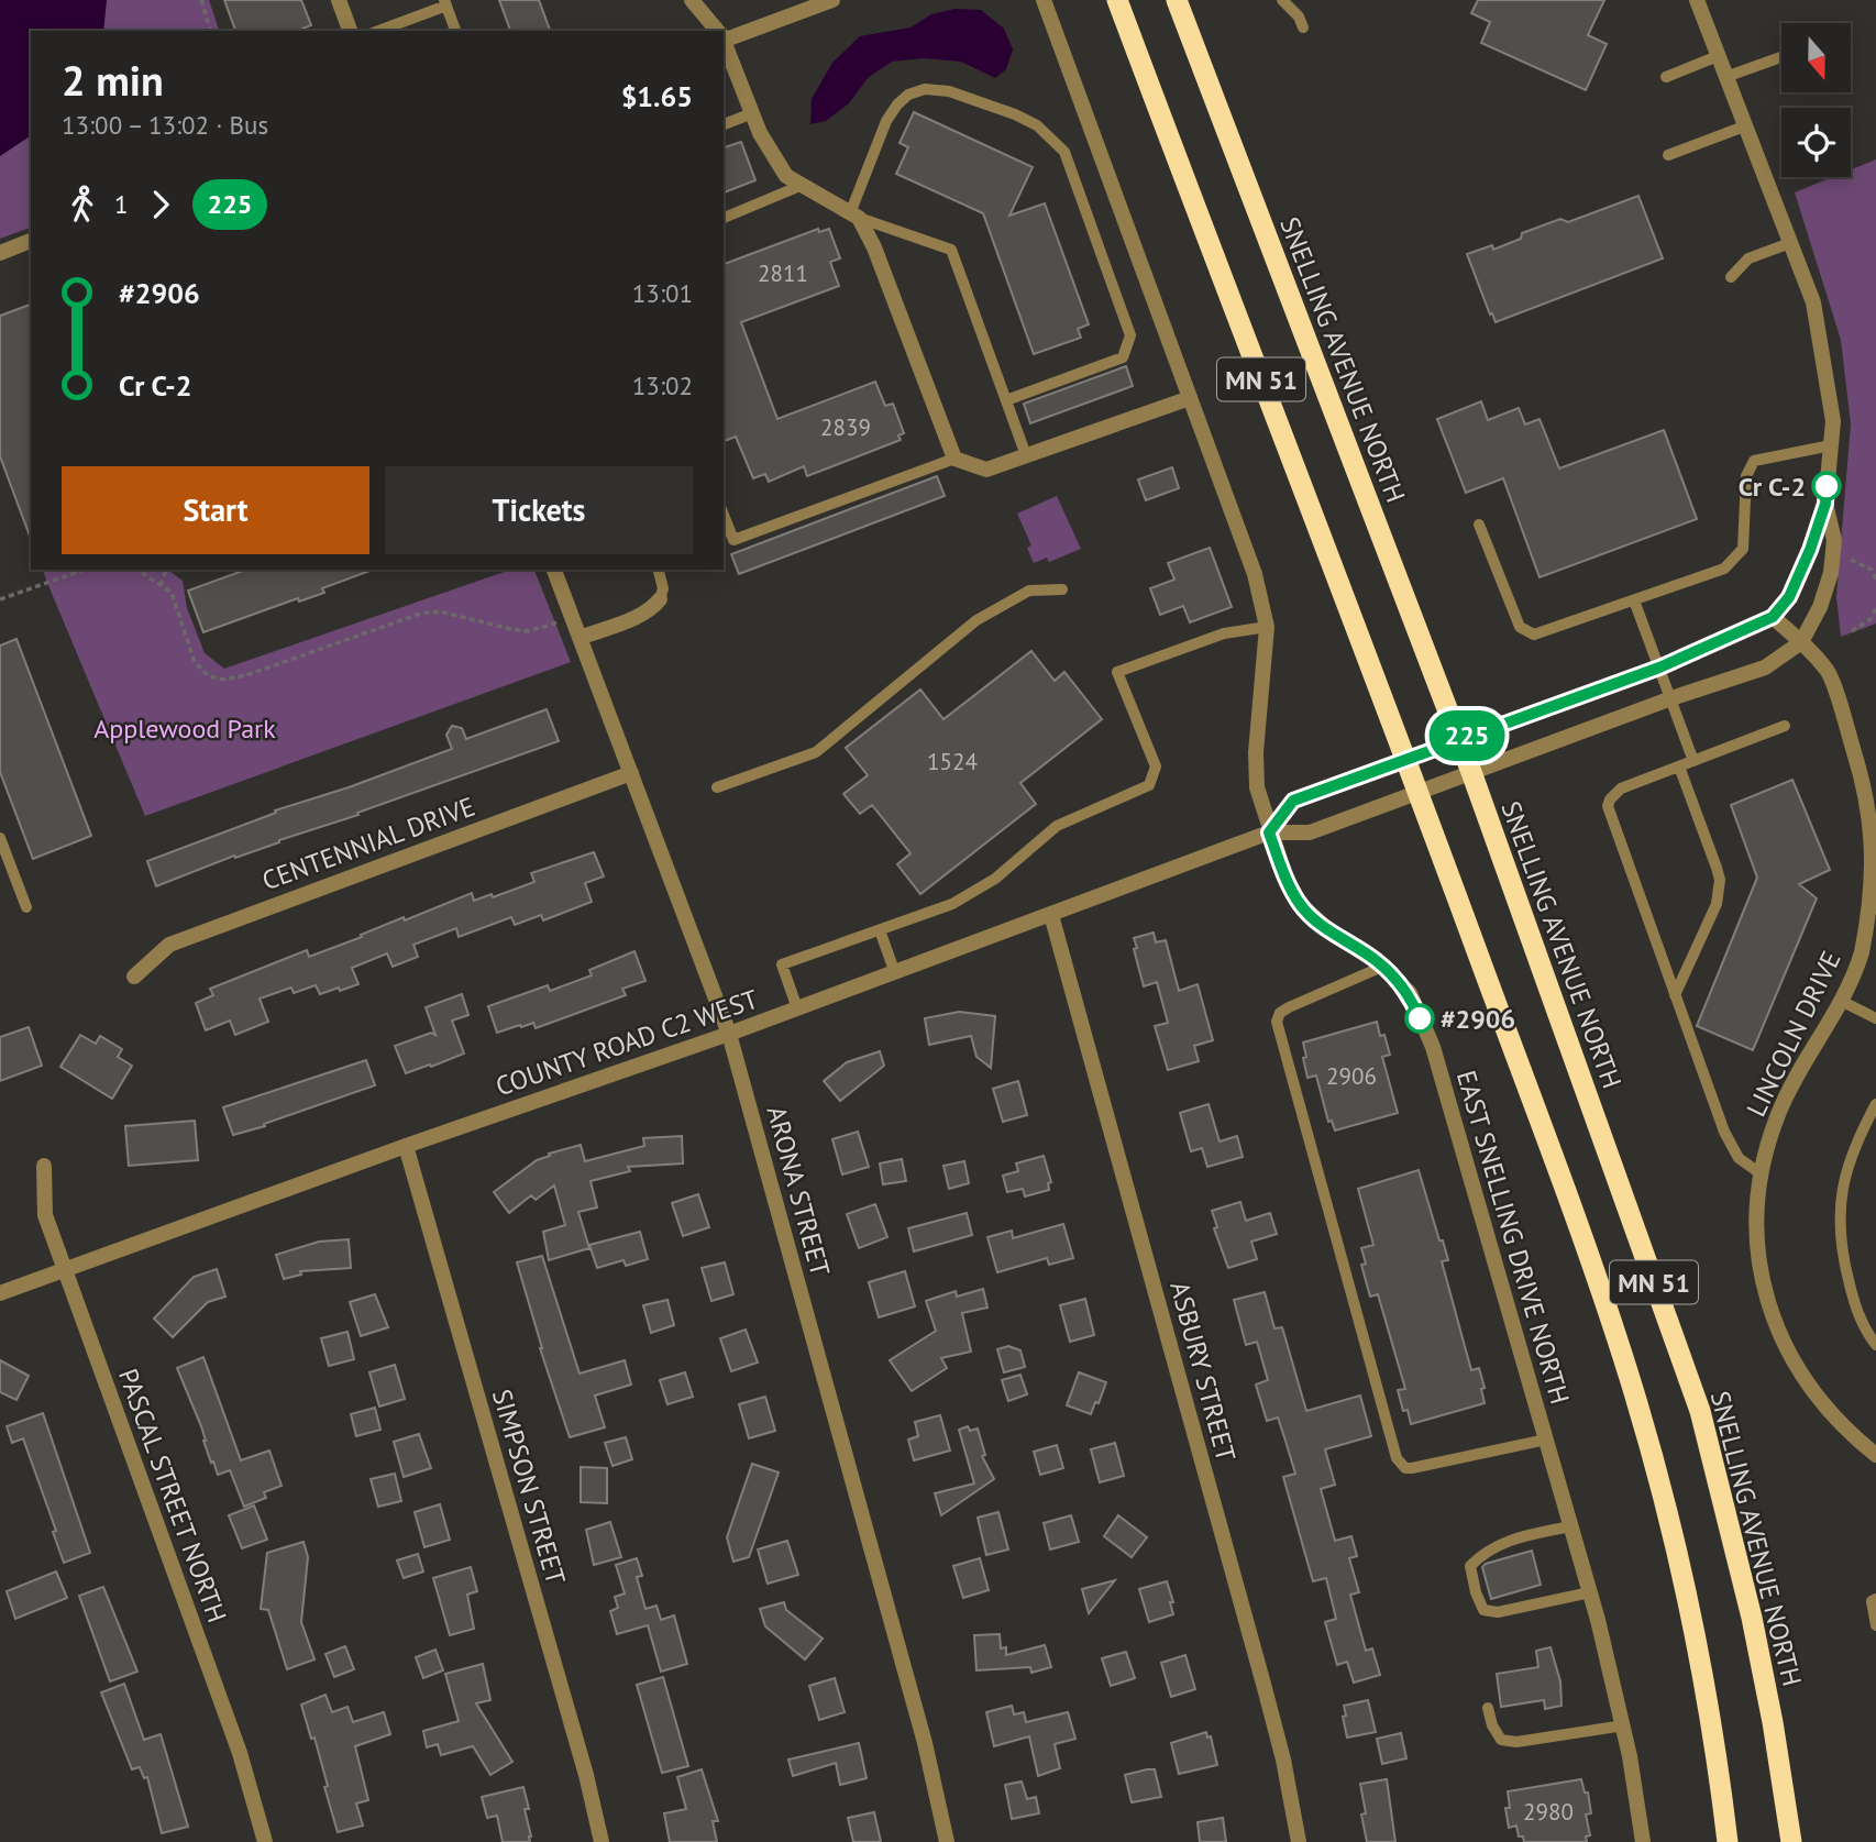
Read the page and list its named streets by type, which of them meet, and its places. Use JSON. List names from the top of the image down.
{
  "streets": {
    "highway": ["SNELLING AVENUE NORTH", "MN 51"],
    "street": [
      "CENTENNIAL DRIVE",
      "LINCOLN DRIVE",
      "COUNTY ROAD C2 WEST",
      "ARONA STREET",
      "EAST SNELLING DRIVE NORTH",
      "ASBURY STREET",
      "SIMPSON STREET",
      "PASCAL STREET NORTH"
    ]
  },
  "crossings": [
    ["SNELLING AVENUE NORTH", "COUNTY ROAD C2 WEST"],
    ["MN 51", "COUNTY ROAD C2 WEST"],
    ["CENTENNIAL DRIVE", "ARONA STREET"],
    ["LINCOLN DRIVE", "COUNTY ROAD C2 WEST"],
    ["COUNTY ROAD C2 WEST", "ARONA STREET"],
    ["COUNTY ROAD C2 WEST", "EAST SNELLING DRIVE NORTH"],
    ["COUNTY ROAD C2 WEST", "ASBURY STREET"],
    ["COUNTY ROAD C2 WEST", "SIMPSON STREET"],
    ["COUNTY ROAD C2 WEST", "PASCAL STREET NORTH"]
  ],
  "parks": ["Applewood Park"],
  "places": ["Cr C-2", "#2906"],
  "lines": ["bus line 225"],
  "house_numbers": [
    "2811",
    "2839",
    "1524",
    "2906",
    "2980"
  ],
  "north": "bottom",
  "page": {
    "on_map": "225",
    "heading": ["2 min", "13:00 – 13:02 · Bus", "$1.65"],
    "legs": ["1", "225"],
    "list": [
      {
        "name": "#2906",
        "value": "13:01"
      },
      {
        "name": "Cr C-2",
        "value": "13:02"
      }
    ],
    "buttons": ["Start", "Tickets"]
  }
}
